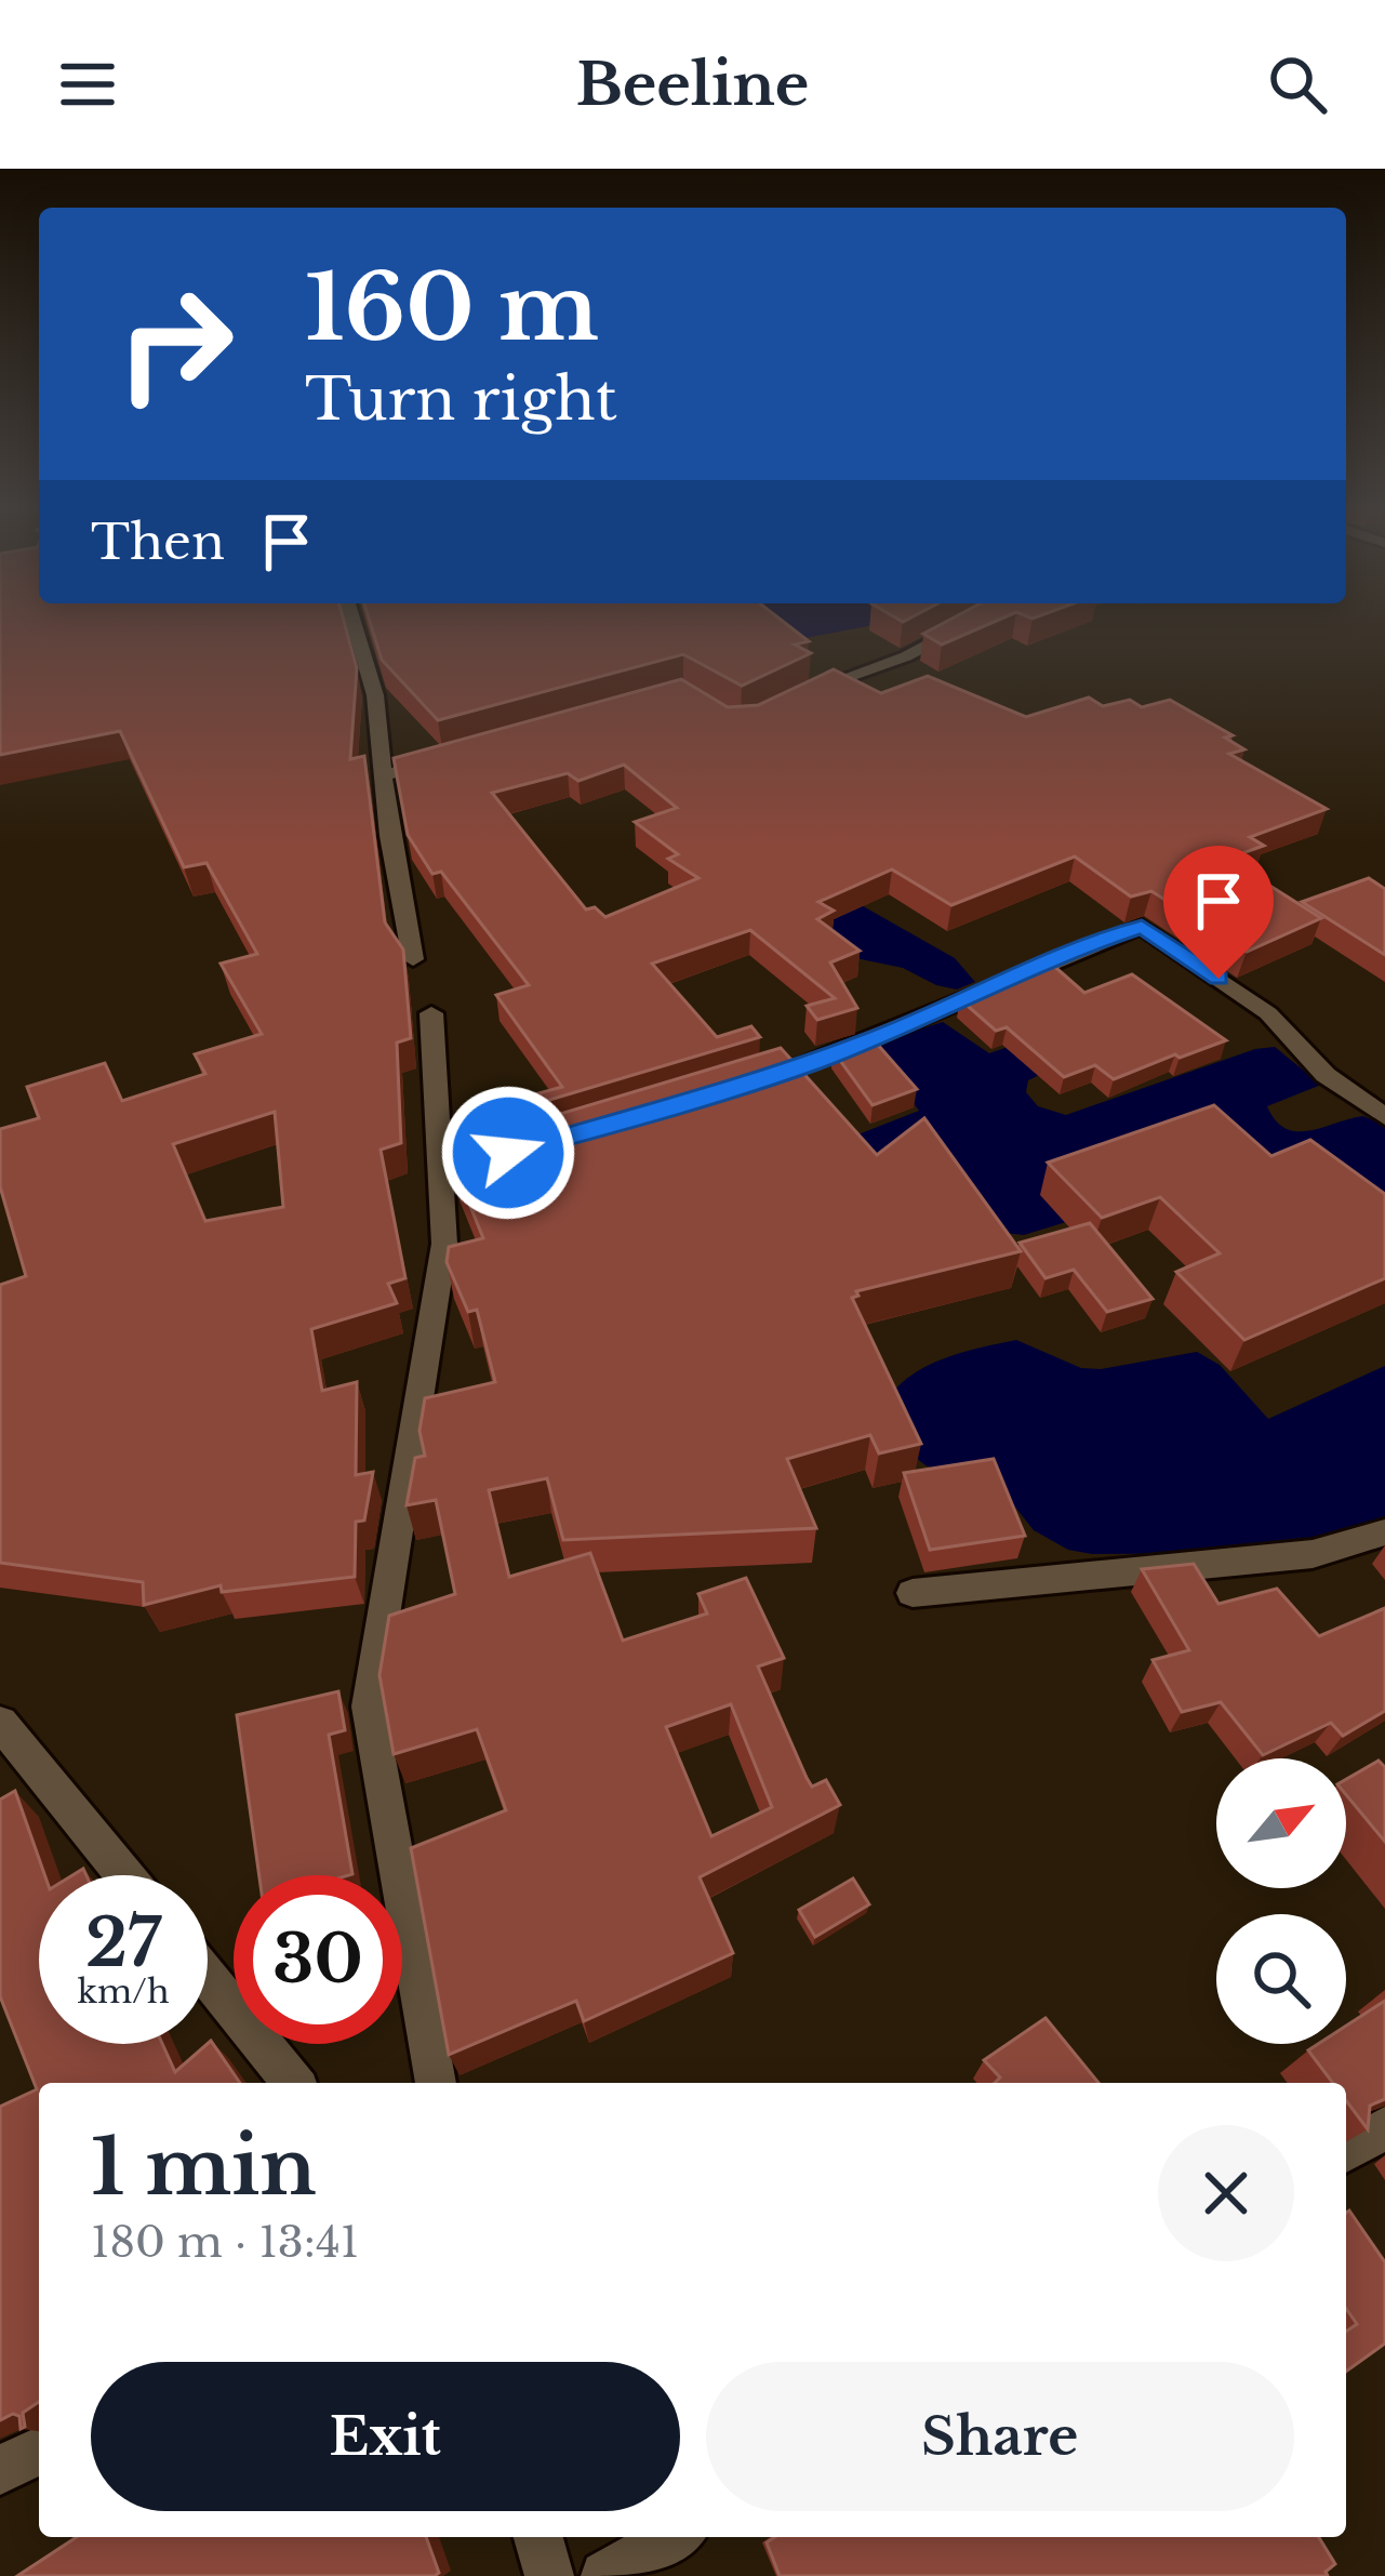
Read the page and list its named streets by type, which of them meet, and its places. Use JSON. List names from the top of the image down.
{
  "north": "top right",
  "page": {
    "header": "Beeline",
    "turn": ["160 m", "Turn right"],
    "then": "Then",
    "speed": "27 km/h",
    "limit": "30",
    "heading": ["1 min", "180 m · 13:41"],
    "buttons": ["Exit", "Share"]
  }
}
